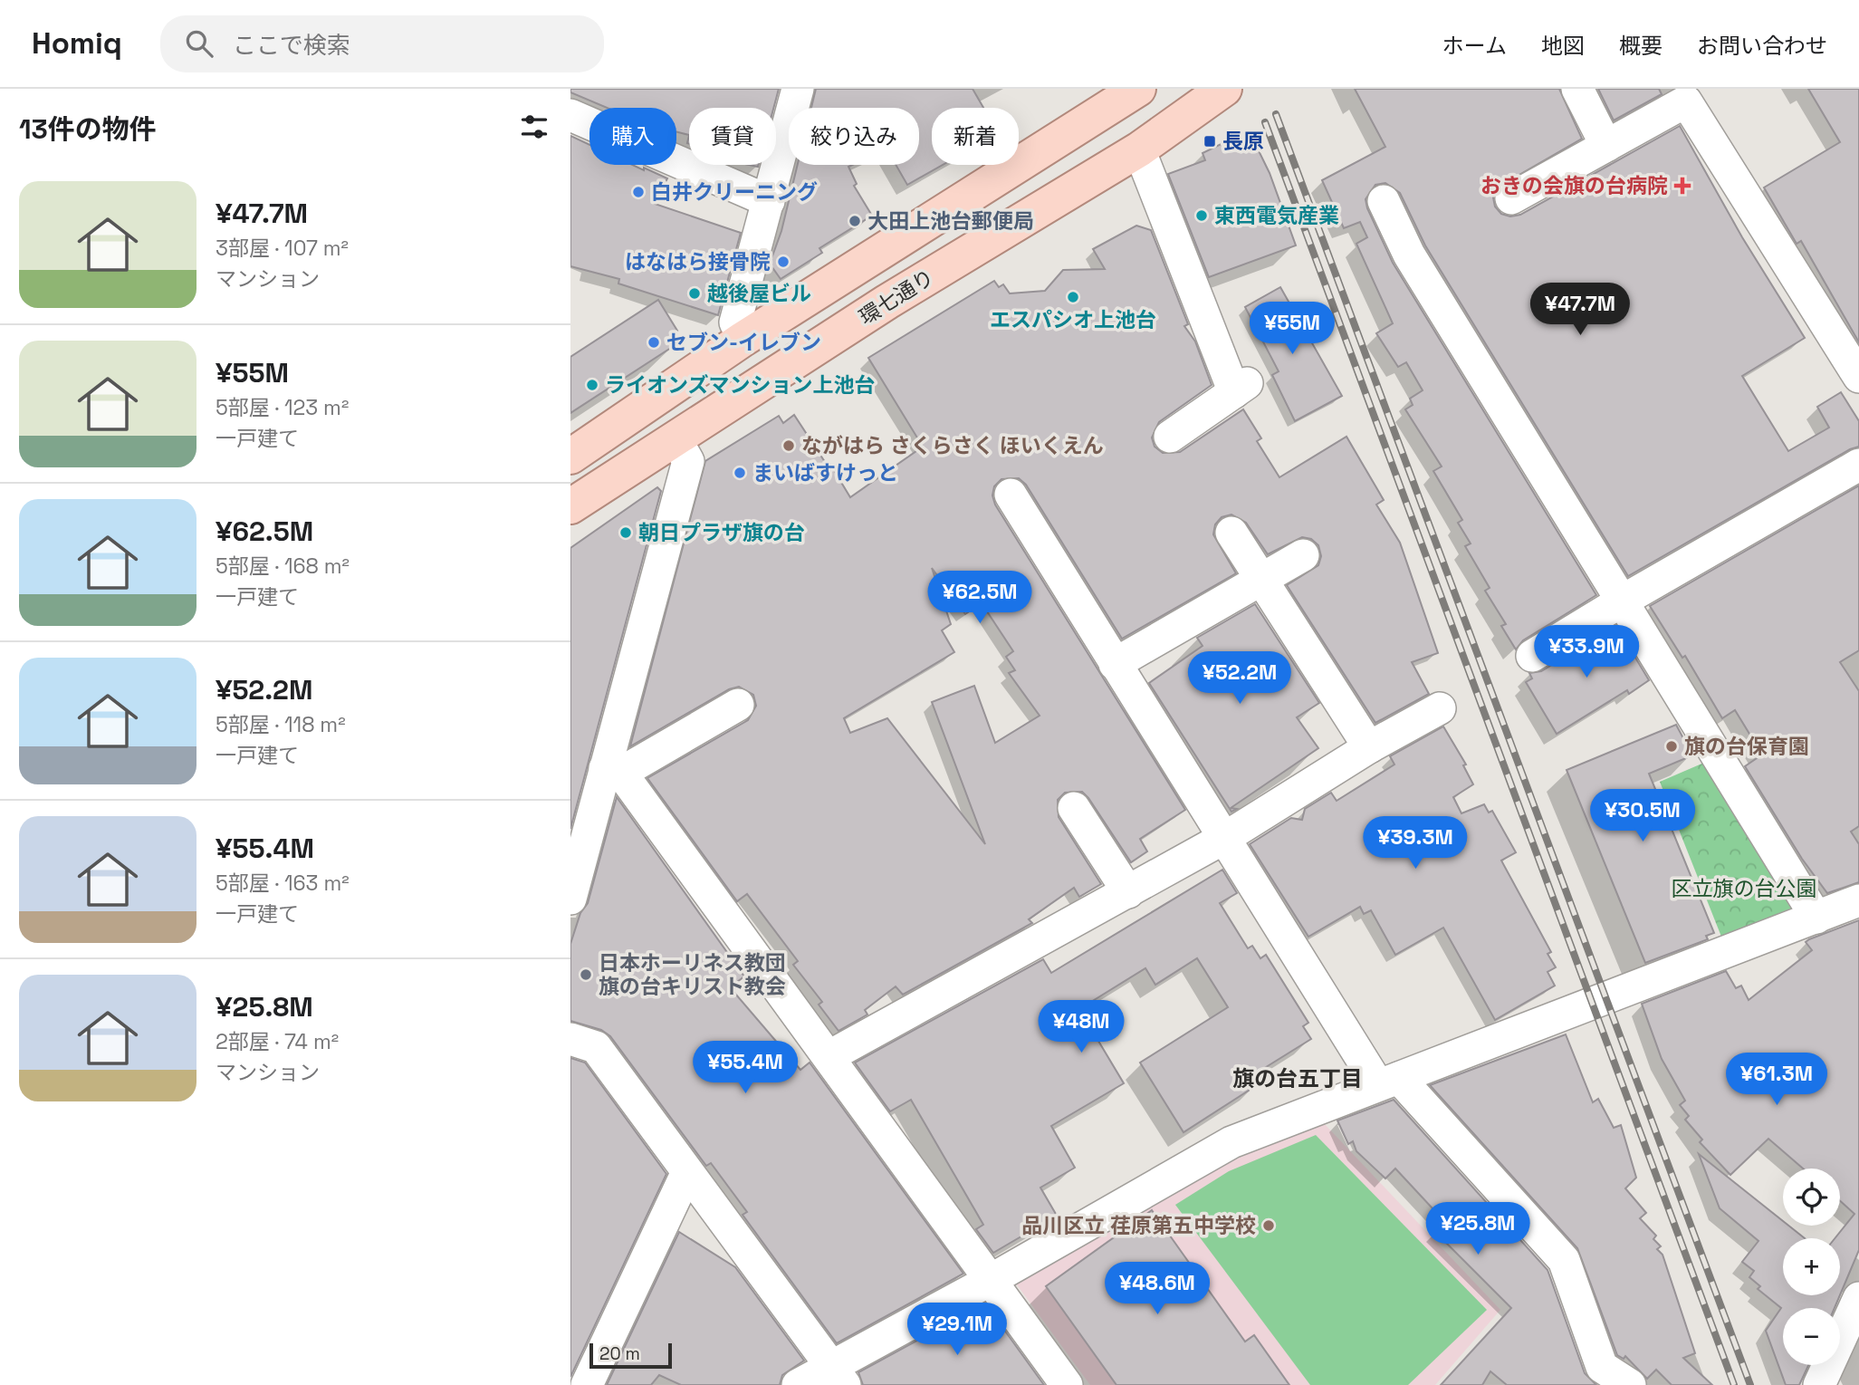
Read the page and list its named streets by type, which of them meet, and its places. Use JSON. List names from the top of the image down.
{
  "streets": {
    "main road": ["環七通り"]
  },
  "districts": ["旗の台五丁目"],
  "parks": ["区立旗の台公園"],
  "places": {
    "transit": ["長原"],
    "health": ["おきの会旗の台病院"],
    "other": [
      "白井クリーニング",
      "東西電気産業",
      "大田上池台郵便局",
      "はなはら接骨院",
      "越後屋ビル",
      "エスパシオ上池台",
      "セブン-イレブン",
      "ライオンズマンション上池台",
      "ながはら さくらさく ほいくえん",
      "まいばすけっと",
      "朝日プラザ旗の台",
      "旗の台保育園",
      "日本ホーリネス教団 旗の台キリスト教会",
      "品川区立 荏原第五中学校"
    ]
  },
  "scale_bar": "20 m",
  "page": {
    "header": "Homiq",
    "search": "ここで検索",
    "nav": [
      "ホーム",
      "地図",
      "概要",
      "お問い合わせ"
    ],
    "heading": "13件の物件",
    "chip": [
      "購入",
      "賃貸",
      "絞り込み",
      "新着"
    ],
    "list": [
      {
        "name": "¥47.7M",
        "note": "3部屋 · 107 m² · マンション"
      },
      {
        "name": "¥55M",
        "note": "5部屋 · 123 m² · 一戸建て"
      },
      {
        "name": "¥62.5M",
        "note": "5部屋 · 168 m² · 一戸建て"
      },
      {
        "name": "¥52.2M",
        "note": "5部屋 · 118 m² · 一戸建て"
      },
      {
        "name": "¥55.4M",
        "note": "5部屋 · 163 m² · 一戸建て"
      },
      {
        "name": "¥25.8M",
        "note": "2部屋 · 74 m² · マンション"
      }
    ],
    "price": [
      "¥47.7M",
      "¥55M",
      "¥62.5M",
      "¥33.9M",
      "¥52.2M",
      "¥30.5M",
      "¥39.3M",
      "¥48M",
      "¥55.4M",
      "¥61.3M",
      "¥25.8M",
      "¥48.6M",
      "¥29.1M"
    ],
    "map_buttons": ["+", "−"],
    "scale": "20 m"
  }
}
